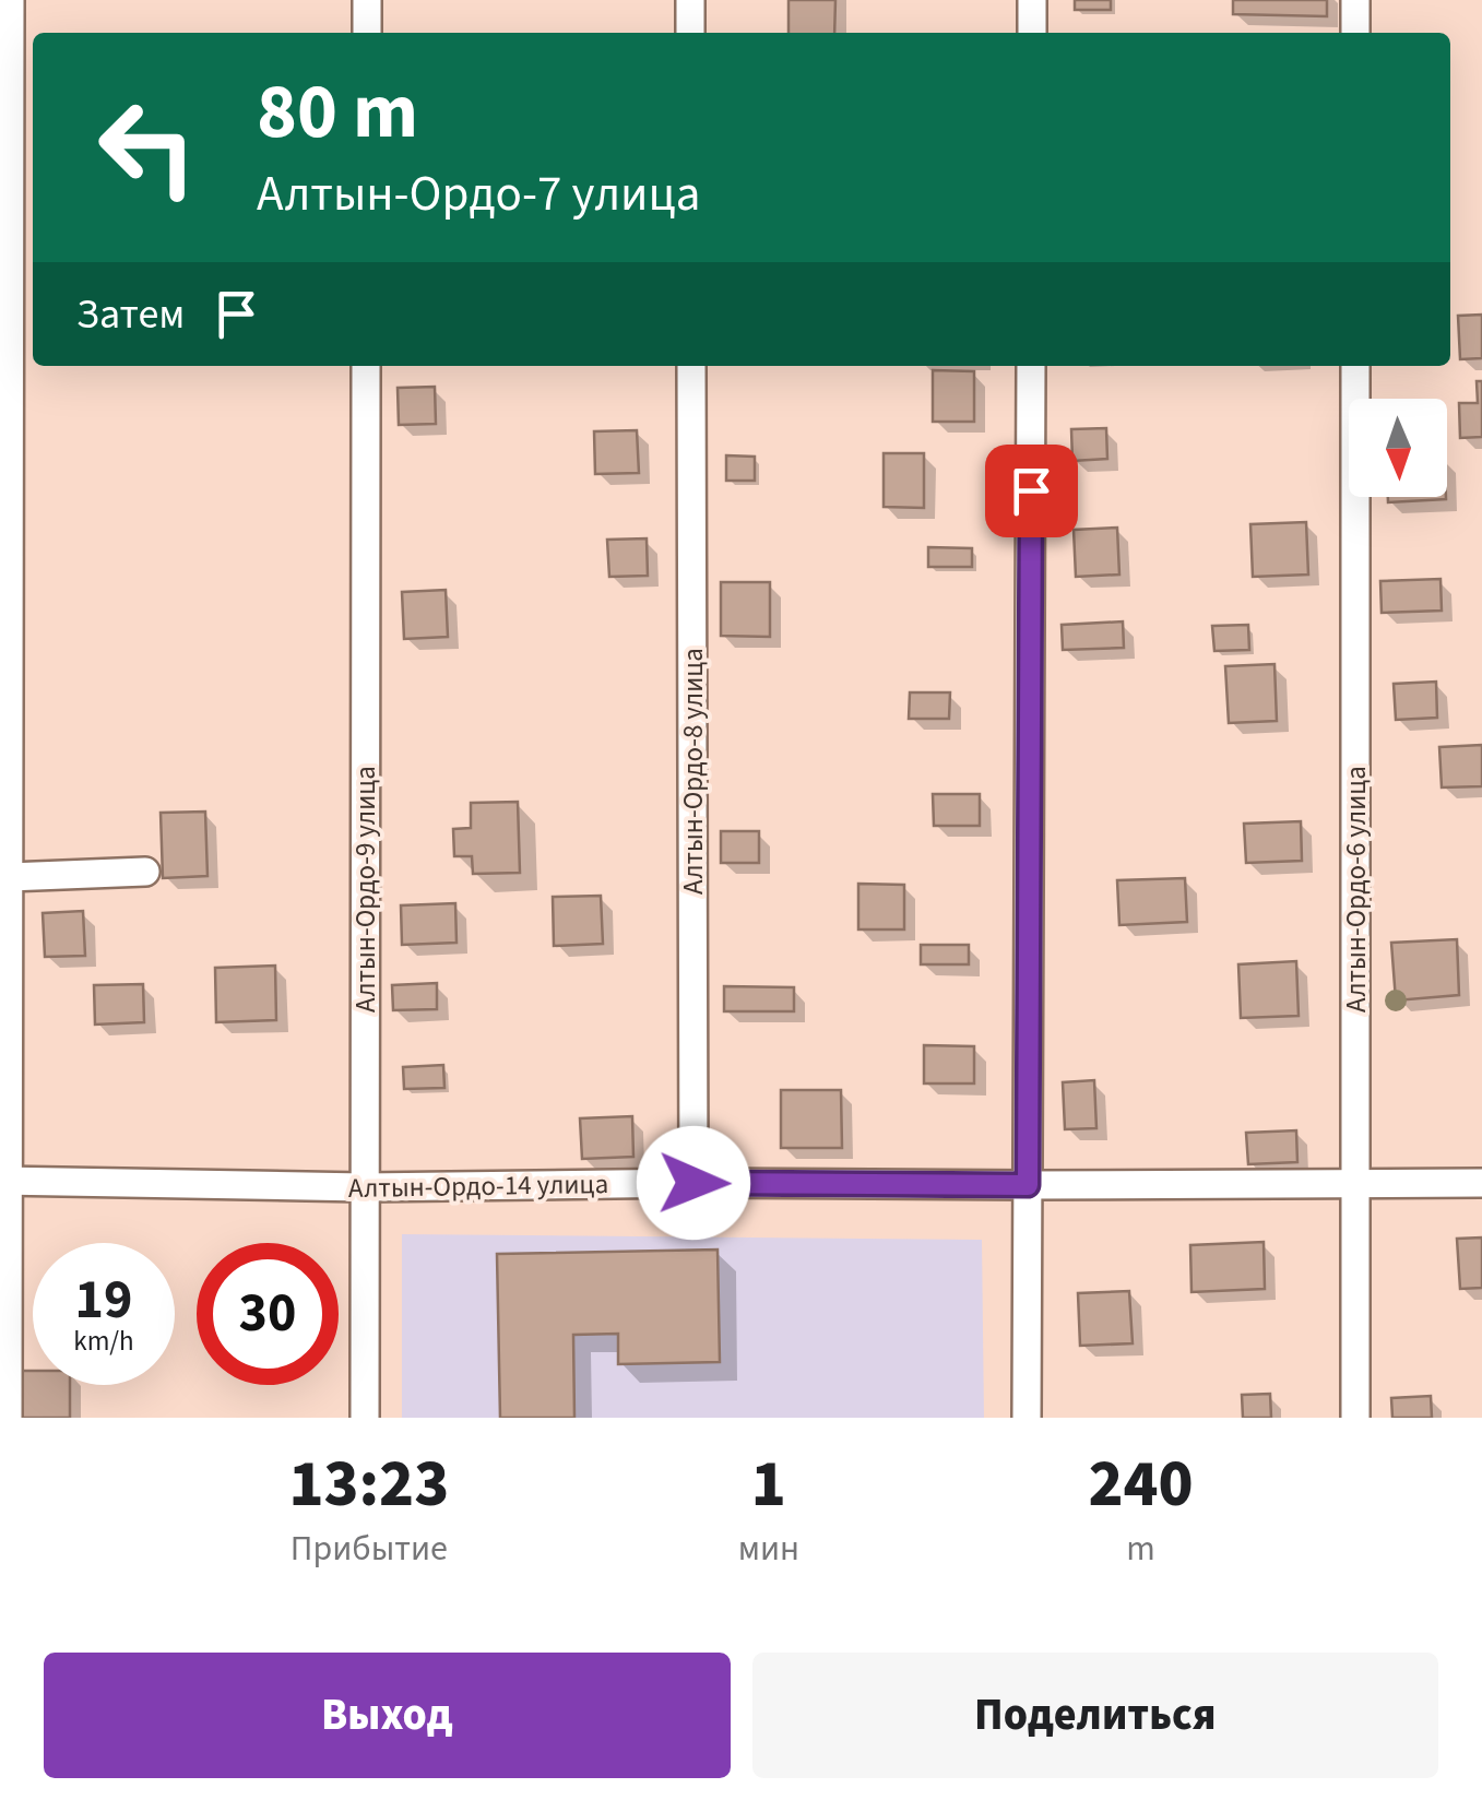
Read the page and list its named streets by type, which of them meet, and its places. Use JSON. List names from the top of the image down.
{
  "streets": {
    "street": [
      "Алтын-Ордо-8 улица",
      "Алтын-Ордо-9 улица",
      "Алтын-Ордо-6 улица",
      "Алтын-Ордо-14 улица"
    ]
  },
  "crossings": [
    ["Алтын-Ордо-8 улица", "Алтын-Ордо-14 улица"],
    ["Алтын-Ордо-9 улица", "Алтын-Ордо-14 улица"],
    ["Алтын-Ордо-6 улица", "Алтын-Ордо-14 улица"]
  ],
  "north": "bottom",
  "page": {
    "turn": ["80 m", "Алтын-Ордо-7 улица"],
    "then": "Затем",
    "speed": "19 km/h",
    "limit": "30",
    "eta": [
      "13:23",
      "Прибытие",
      "1",
      "мин",
      "240",
      "m"
    ],
    "buttons": ["Выход", "Поделиться"]
  }
}
